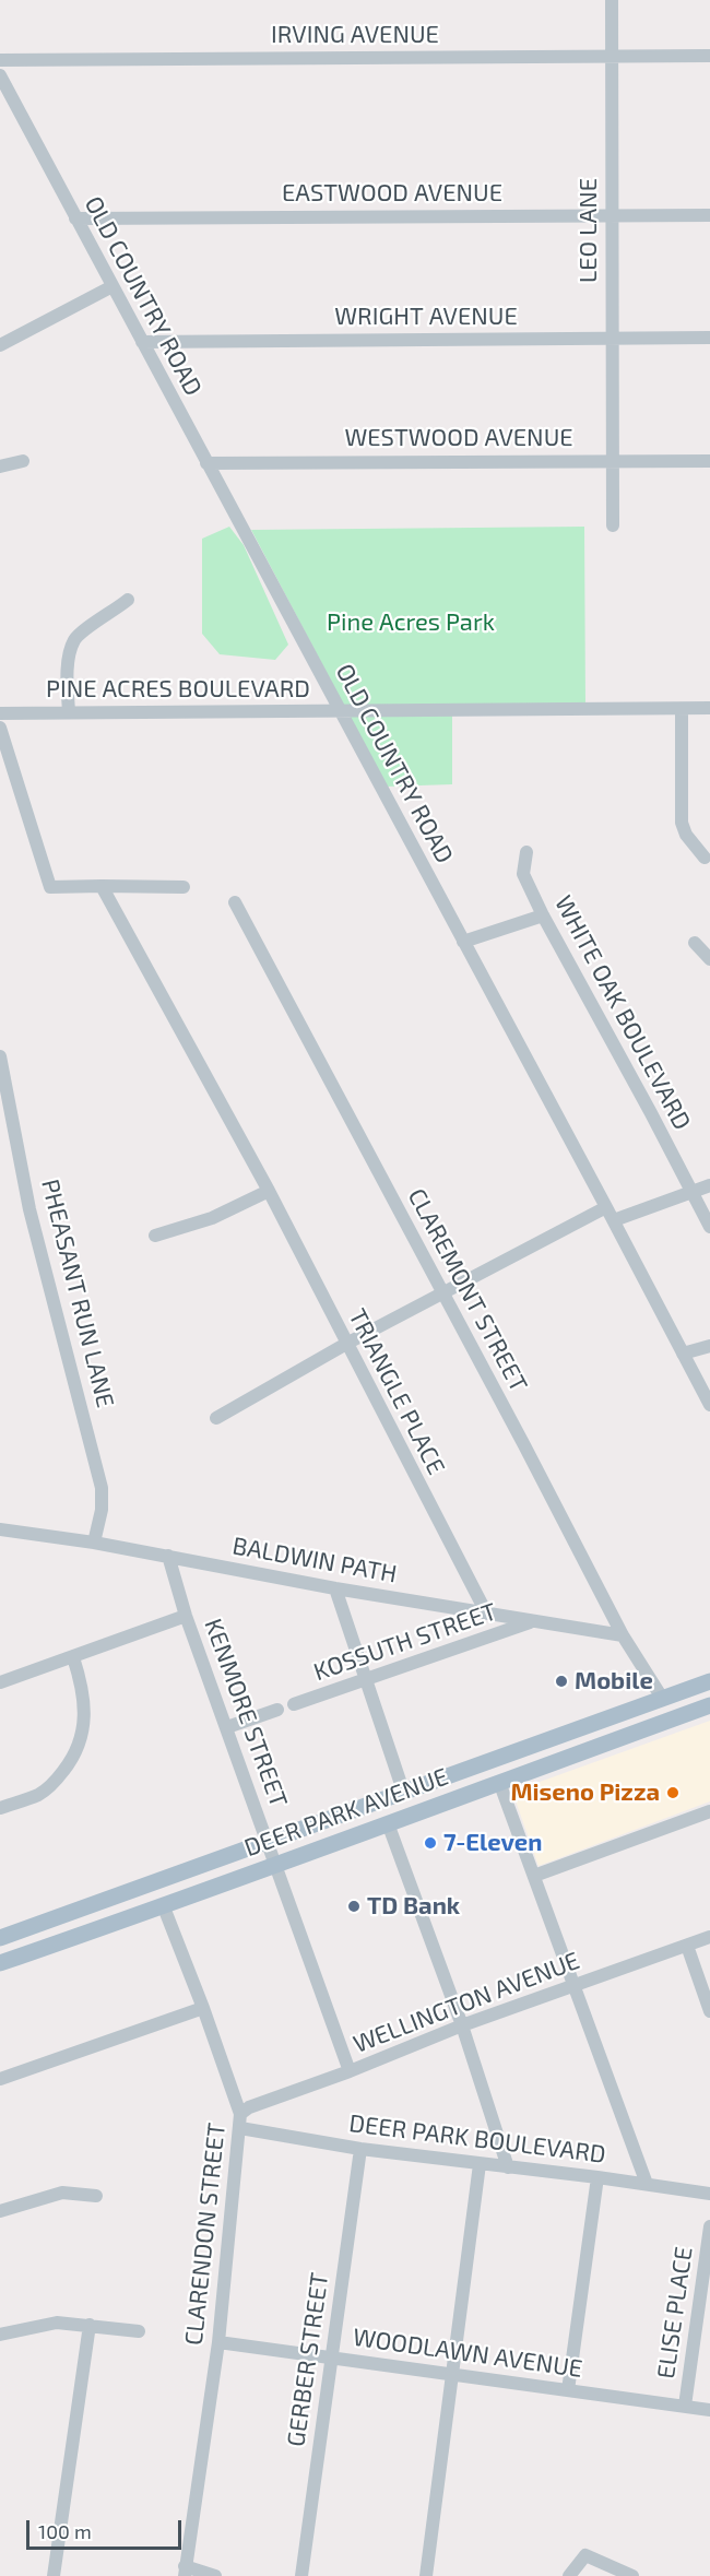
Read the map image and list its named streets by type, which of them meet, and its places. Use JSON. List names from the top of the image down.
{
  "streets": {
    "main road": ["DEER PARK AVENUE"],
    "street": [
      "IRVING AVENUE",
      "EASTWOOD AVENUE",
      "LEO LANE",
      "OLD COUNTRY ROAD",
      "WRIGHT AVENUE",
      "WESTWOOD AVENUE",
      "PINE ACRES BOULEVARD",
      "WHITE OAK BOULEVARD",
      "CLAREMONT STREET",
      "PHEASANT RUN LANE",
      "TRIANGLE PLACE",
      "BALDWIN PATH",
      "KOSSUTH STREET",
      "KENMORE STREET",
      "WELLINGTON AVENUE",
      "DEER PARK BOULEVARD",
      "CLARENDON STREET",
      "ELISE PLACE",
      "WOODLAWN AVENUE",
      "GERBER STREET"
    ]
  },
  "crossings": [
    ["IRVING AVENUE", "LEO LANE"],
    ["EASTWOOD AVENUE", "LEO LANE"],
    ["EASTWOOD AVENUE", "OLD COUNTRY ROAD"],
    ["LEO LANE", "WRIGHT AVENUE"],
    ["LEO LANE", "WESTWOOD AVENUE"],
    ["OLD COUNTRY ROAD", "WRIGHT AVENUE"],
    ["OLD COUNTRY ROAD", "WESTWOOD AVENUE"],
    ["OLD COUNTRY ROAD", "PINE ACRES BOULEVARD"],
    ["CLAREMONT STREET", "BALDWIN PATH"],
    ["CLAREMONT STREET", "DEER PARK AVENUE"],
    ["PHEASANT RUN LANE", "BALDWIN PATH"],
    ["TRIANGLE PLACE", "BALDWIN PATH"],
    ["BALDWIN PATH", "KOSSUTH STREET"],
    ["BALDWIN PATH", "KENMORE STREET"],
    ["KENMORE STREET", "DEER PARK AVENUE"],
    ["KENMORE STREET", "WELLINGTON AVENUE"],
    ["DEER PARK AVENUE", "CLARENDON STREET"],
    ["WELLINGTON AVENUE", "DEER PARK BOULEVARD"],
    ["WELLINGTON AVENUE", "CLARENDON STREET"],
    ["DEER PARK BOULEVARD", "CLARENDON STREET"],
    ["DEER PARK BOULEVARD", "GERBER STREET"],
    ["CLARENDON STREET", "WOODLAWN AVENUE"],
    ["ELISE PLACE", "WOODLAWN AVENUE"],
    ["WOODLAWN AVENUE", "GERBER STREET"]
  ],
  "parks": ["Pine Acres Park"],
  "places": [
    "Mobile",
    "Miseno Pizza",
    "7-Eleven",
    "TD Bank"
  ],
  "scale_bar": "100 m"
}
